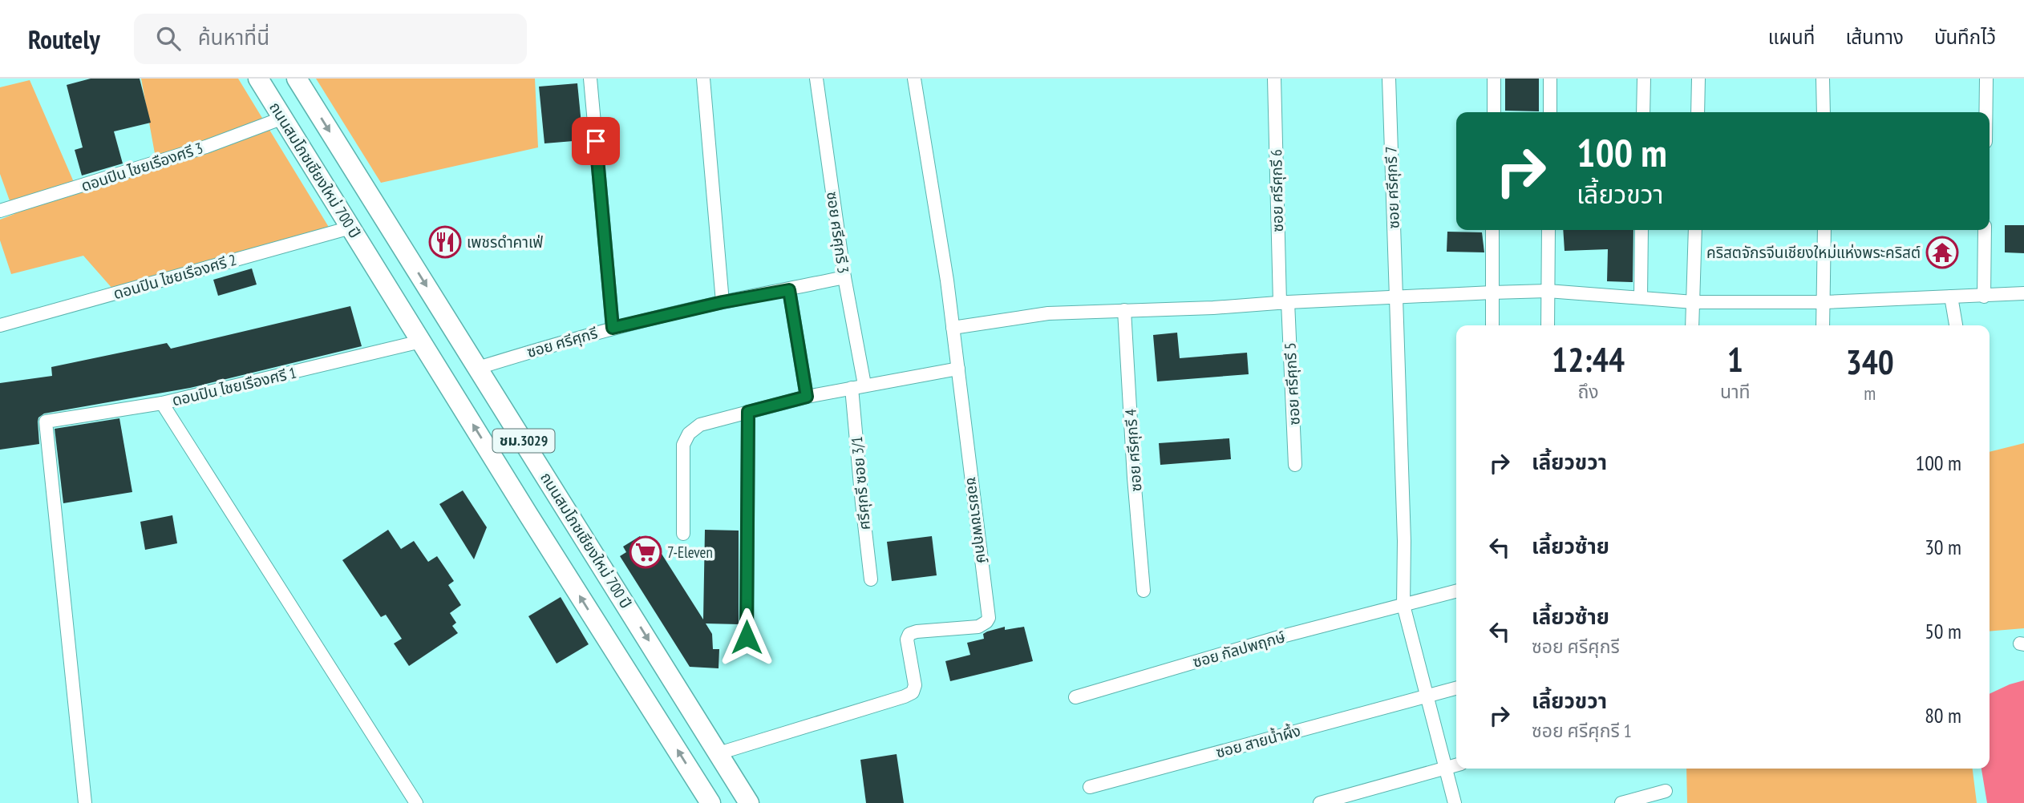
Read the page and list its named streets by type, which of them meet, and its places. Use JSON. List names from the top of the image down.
{
  "streets": {
    "main road": ["ถนนสมโภชเชียงใหม่ 700 ปี", "ชม.3029"],
    "street": [
      "ดอนปิน ไชยเรืองศรี 3",
      "ซอย ศรีศุกรี 7",
      "ซอย ศรีศุกรี 6",
      "ซอย ศรีศุกรี 3",
      "ดอนปิน ไชยเรืองศรี 2",
      "ซอย ศรีศุกรี",
      "ซอย ศรีศุกรี 5",
      "ดอนปิน ไชยเรืองศรี 1",
      "ซอย ศรีศุกรี 4",
      "ศรีศุกรี ซอย 3/1",
      "ซอยราชพฤกษ์",
      "ซอย กัลปพฤกษ์",
      "ซอย สายน้ำผึ้ง"
    ]
  },
  "crossings": [
    ["ดอนปิน ไชยเรืองศรี 3", "ถนนสมโภชเชียงใหม่ 700 ปี"],
    ["ถนนสมโภชเชียงใหม่ 700 ปี", "ดอนปิน ไชยเรืองศรี 2"],
    ["ถนนสมโภชเชียงใหม่ 700 ปี", "ซอย ศรีศุกรี"],
    ["ถนนสมโภชเชียงใหม่ 700 ปี", "ดอนปิน ไชยเรืองศรี 1"],
    ["ถนนสมโภชเชียงใหม่ 700 ปี", "ซอยราชพฤกษ์"],
    ["ซอย ศรีศุกรี 7", "ซอย กัลปพฤกษ์"],
    ["ซอย ศรีศุกรี 7", "ซอย สายน้ำผึ้ง"],
    ["ซอย ศรีศุกรี 6", "ซอย ศรีศุกรี 5"],
    ["ซอย ศรีศุกรี 3", "ซอย ศรีศุกรี"],
    ["ซอย ศรีศุกรี 3", "ศรีศุกรี ซอย 3/1"]
  ],
  "places": {
    "restaurant": ["เพชรดำคาเฟ่"],
    "temple": ["คริสตจักรจีนเชียงใหม่แห่งพระคริสต์"],
    "supermarket": ["7-Eleven"]
  },
  "page": {
    "header": "Routely",
    "search": "ค้นหาที่นี่",
    "nav": ["แผนที่", "เส้นทาง", "บันทึกไว้"],
    "turn": ["100 m", "เลี้ยวขวา"],
    "eta": [
      "12:44",
      "ถึง",
      "1",
      "นาที",
      "340",
      "m"
    ],
    "list": [
      {
        "name": "เลี้ยวขวา",
        "value": "100 m"
      },
      {
        "name": "เลี้ยวซ้าย",
        "value": "30 m"
      },
      {
        "name": "เลี้ยวซ้าย",
        "note": "ซอย ศรีศุกรี",
        "value": "50 m"
      },
      {
        "name": "เลี้ยวขวา",
        "note": "ซอย ศรีศุกรี 1",
        "value": "80 m"
      }
    ]
  }
}
